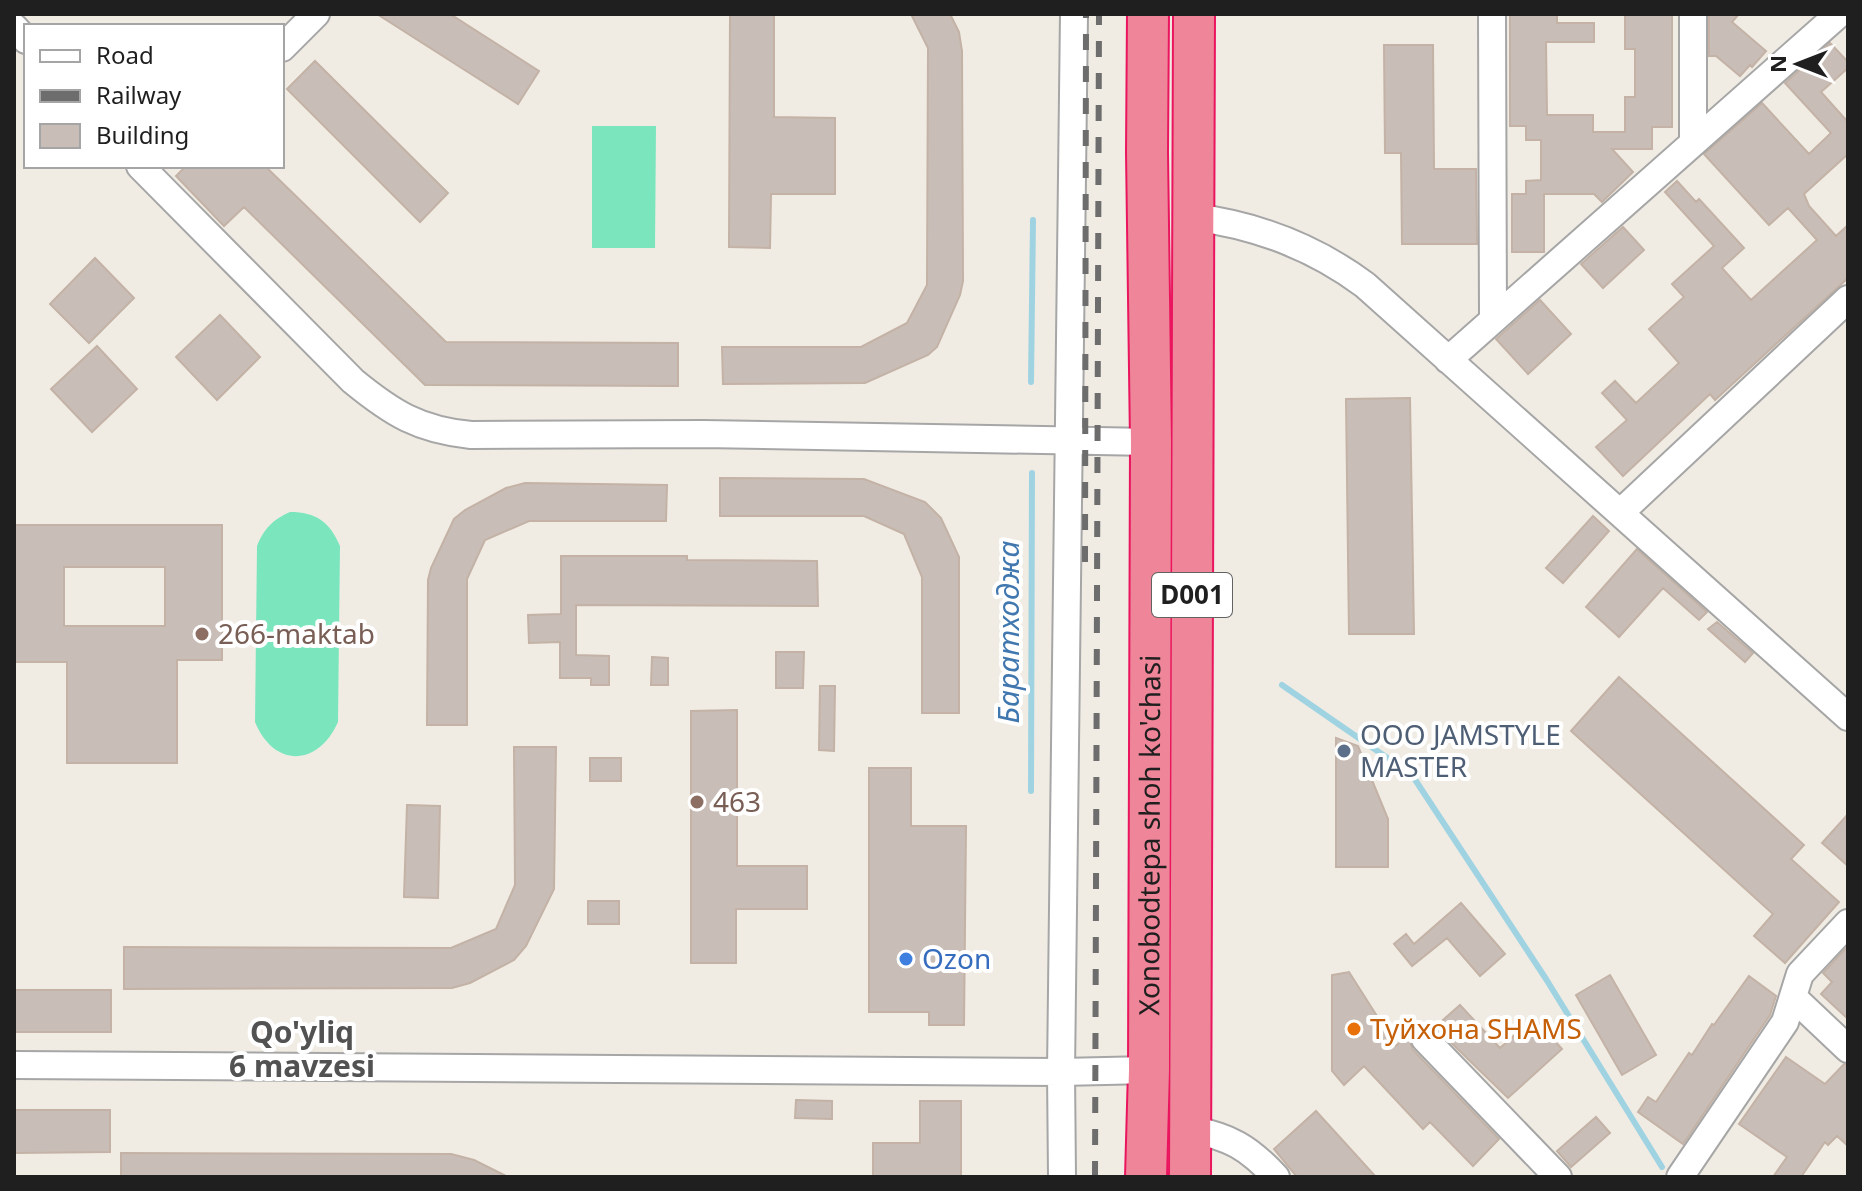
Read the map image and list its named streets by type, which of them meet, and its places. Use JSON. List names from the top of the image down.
{
  "streets": {
    "highway": ["D001", "Xonobodtepa shoh ko'chasi"]
  },
  "districts": ["Qo'yliq 6 mavzesi"],
  "water": ["Баратходжа"],
  "places": [
    "266-maktab",
    "OOO JAMSTYLE MASTER",
    "463",
    "Ozon",
    "Туйхона SHAMS"
  ],
  "legend": ["Road", "Railway", "Building"],
  "north": "left"
}
